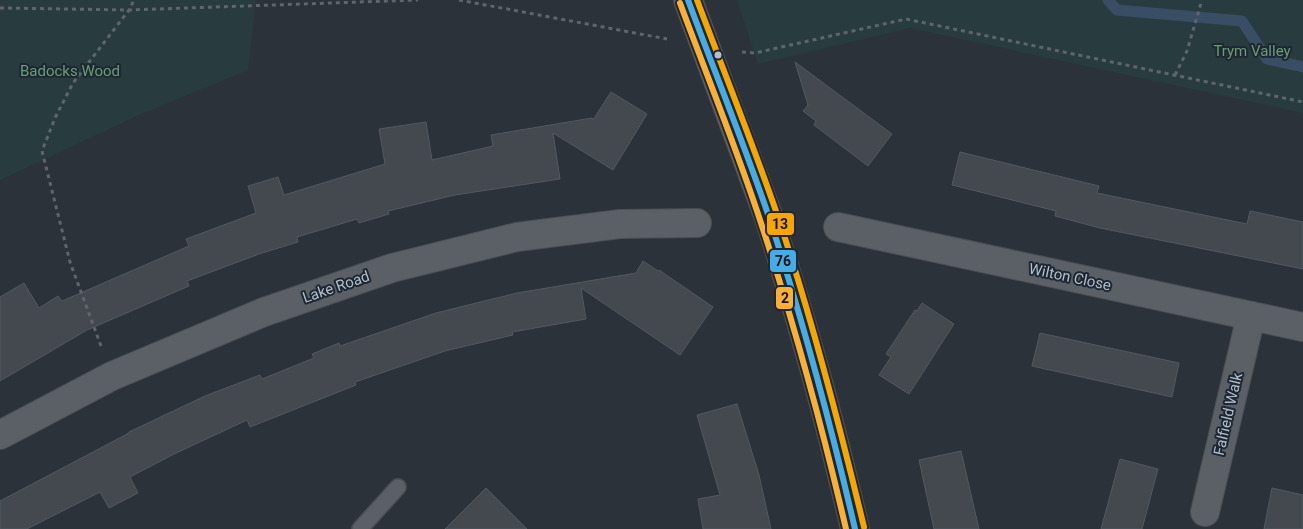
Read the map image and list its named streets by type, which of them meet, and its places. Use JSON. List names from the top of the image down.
{
  "streets": {
    "street": ["Wilton Close", "Lake Road", "Falfield Walk"]
  },
  "crossings": [
    ["Wilton Close", "Falfield Walk"]
  ],
  "parks": ["Trym Valley", "Badocks Wood"],
  "lines": ["transit line 76", "transit line 13", "transit line 2"]
}
